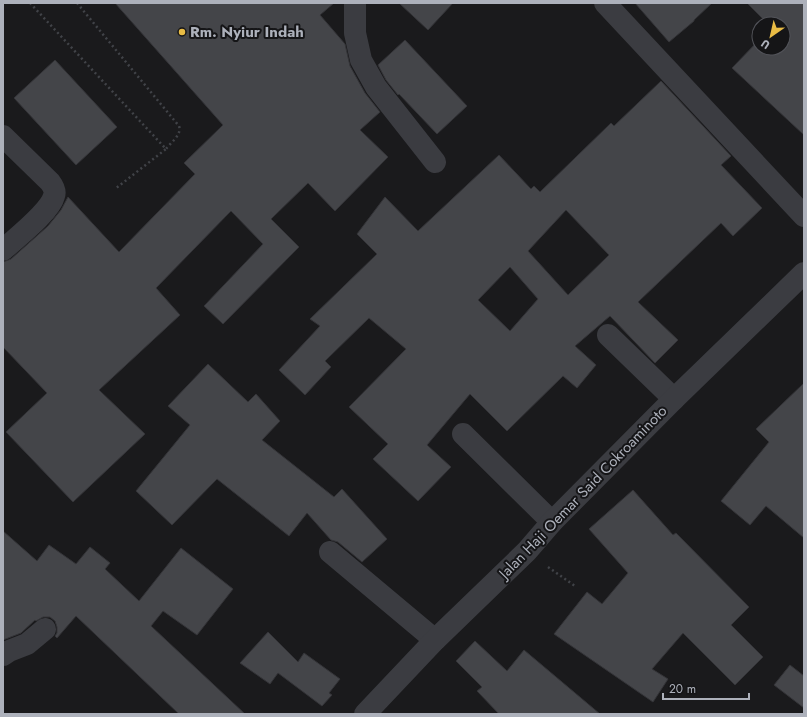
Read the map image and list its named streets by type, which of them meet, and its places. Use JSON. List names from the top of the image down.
{
  "streets": {
    "street": ["Jalan Haji Oemar Said Cokroaminoto"]
  },
  "places": ["Rm. Nyiur Indah"],
  "scale_bar": "20 m",
  "north": "bottom left"
}
